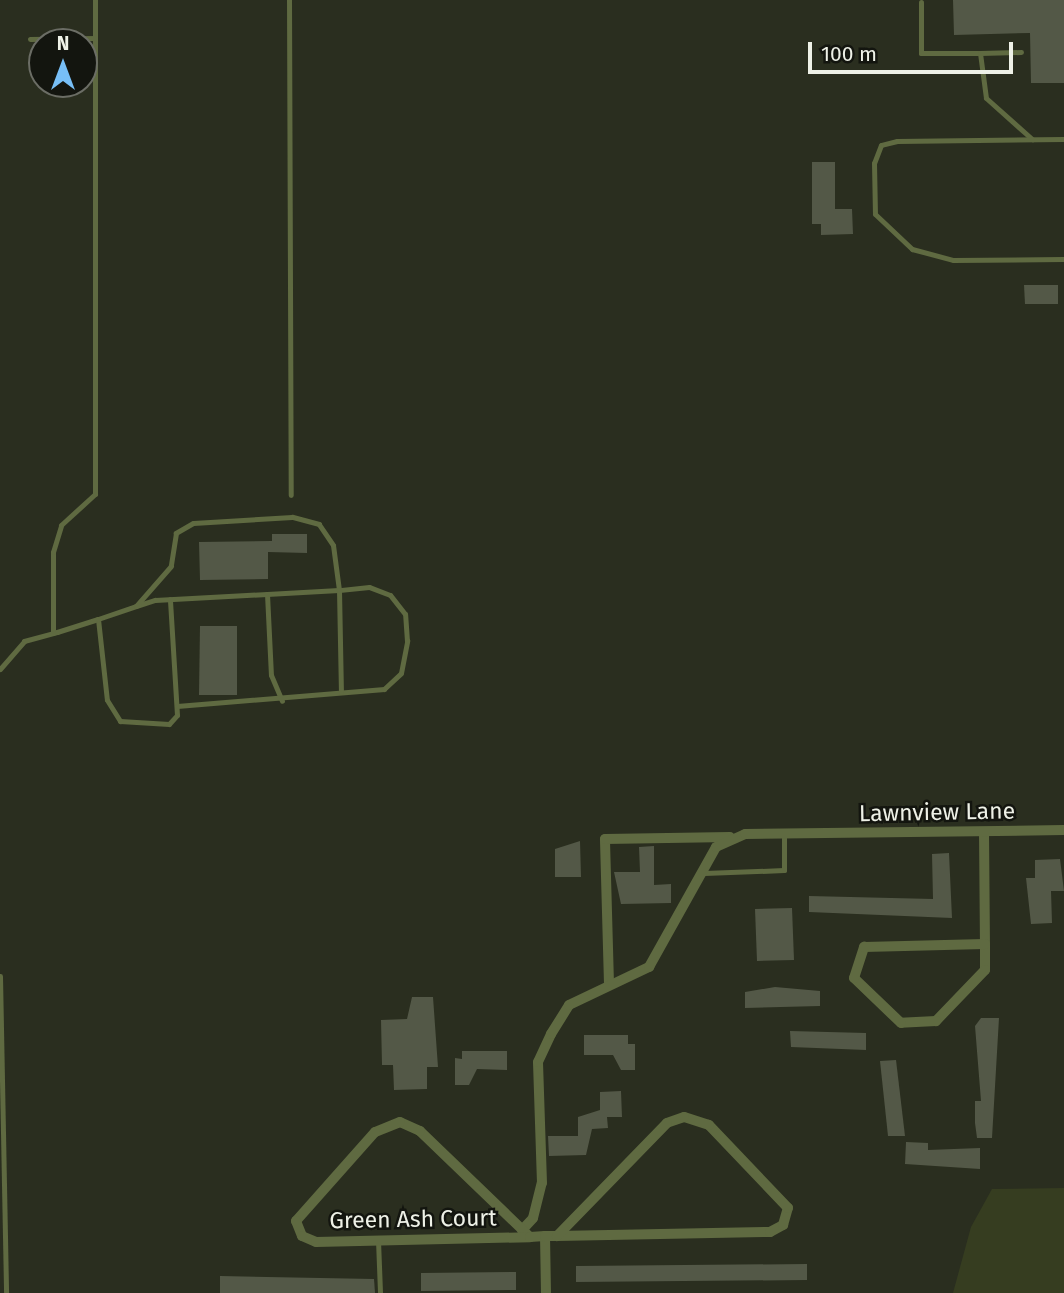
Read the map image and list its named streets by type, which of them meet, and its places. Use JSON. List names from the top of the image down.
{
  "streets": {
    "street": ["Lawnview Lane", "Green Ash Court"]
  },
  "scale_bar": "100 m",
  "north": "top"
}
